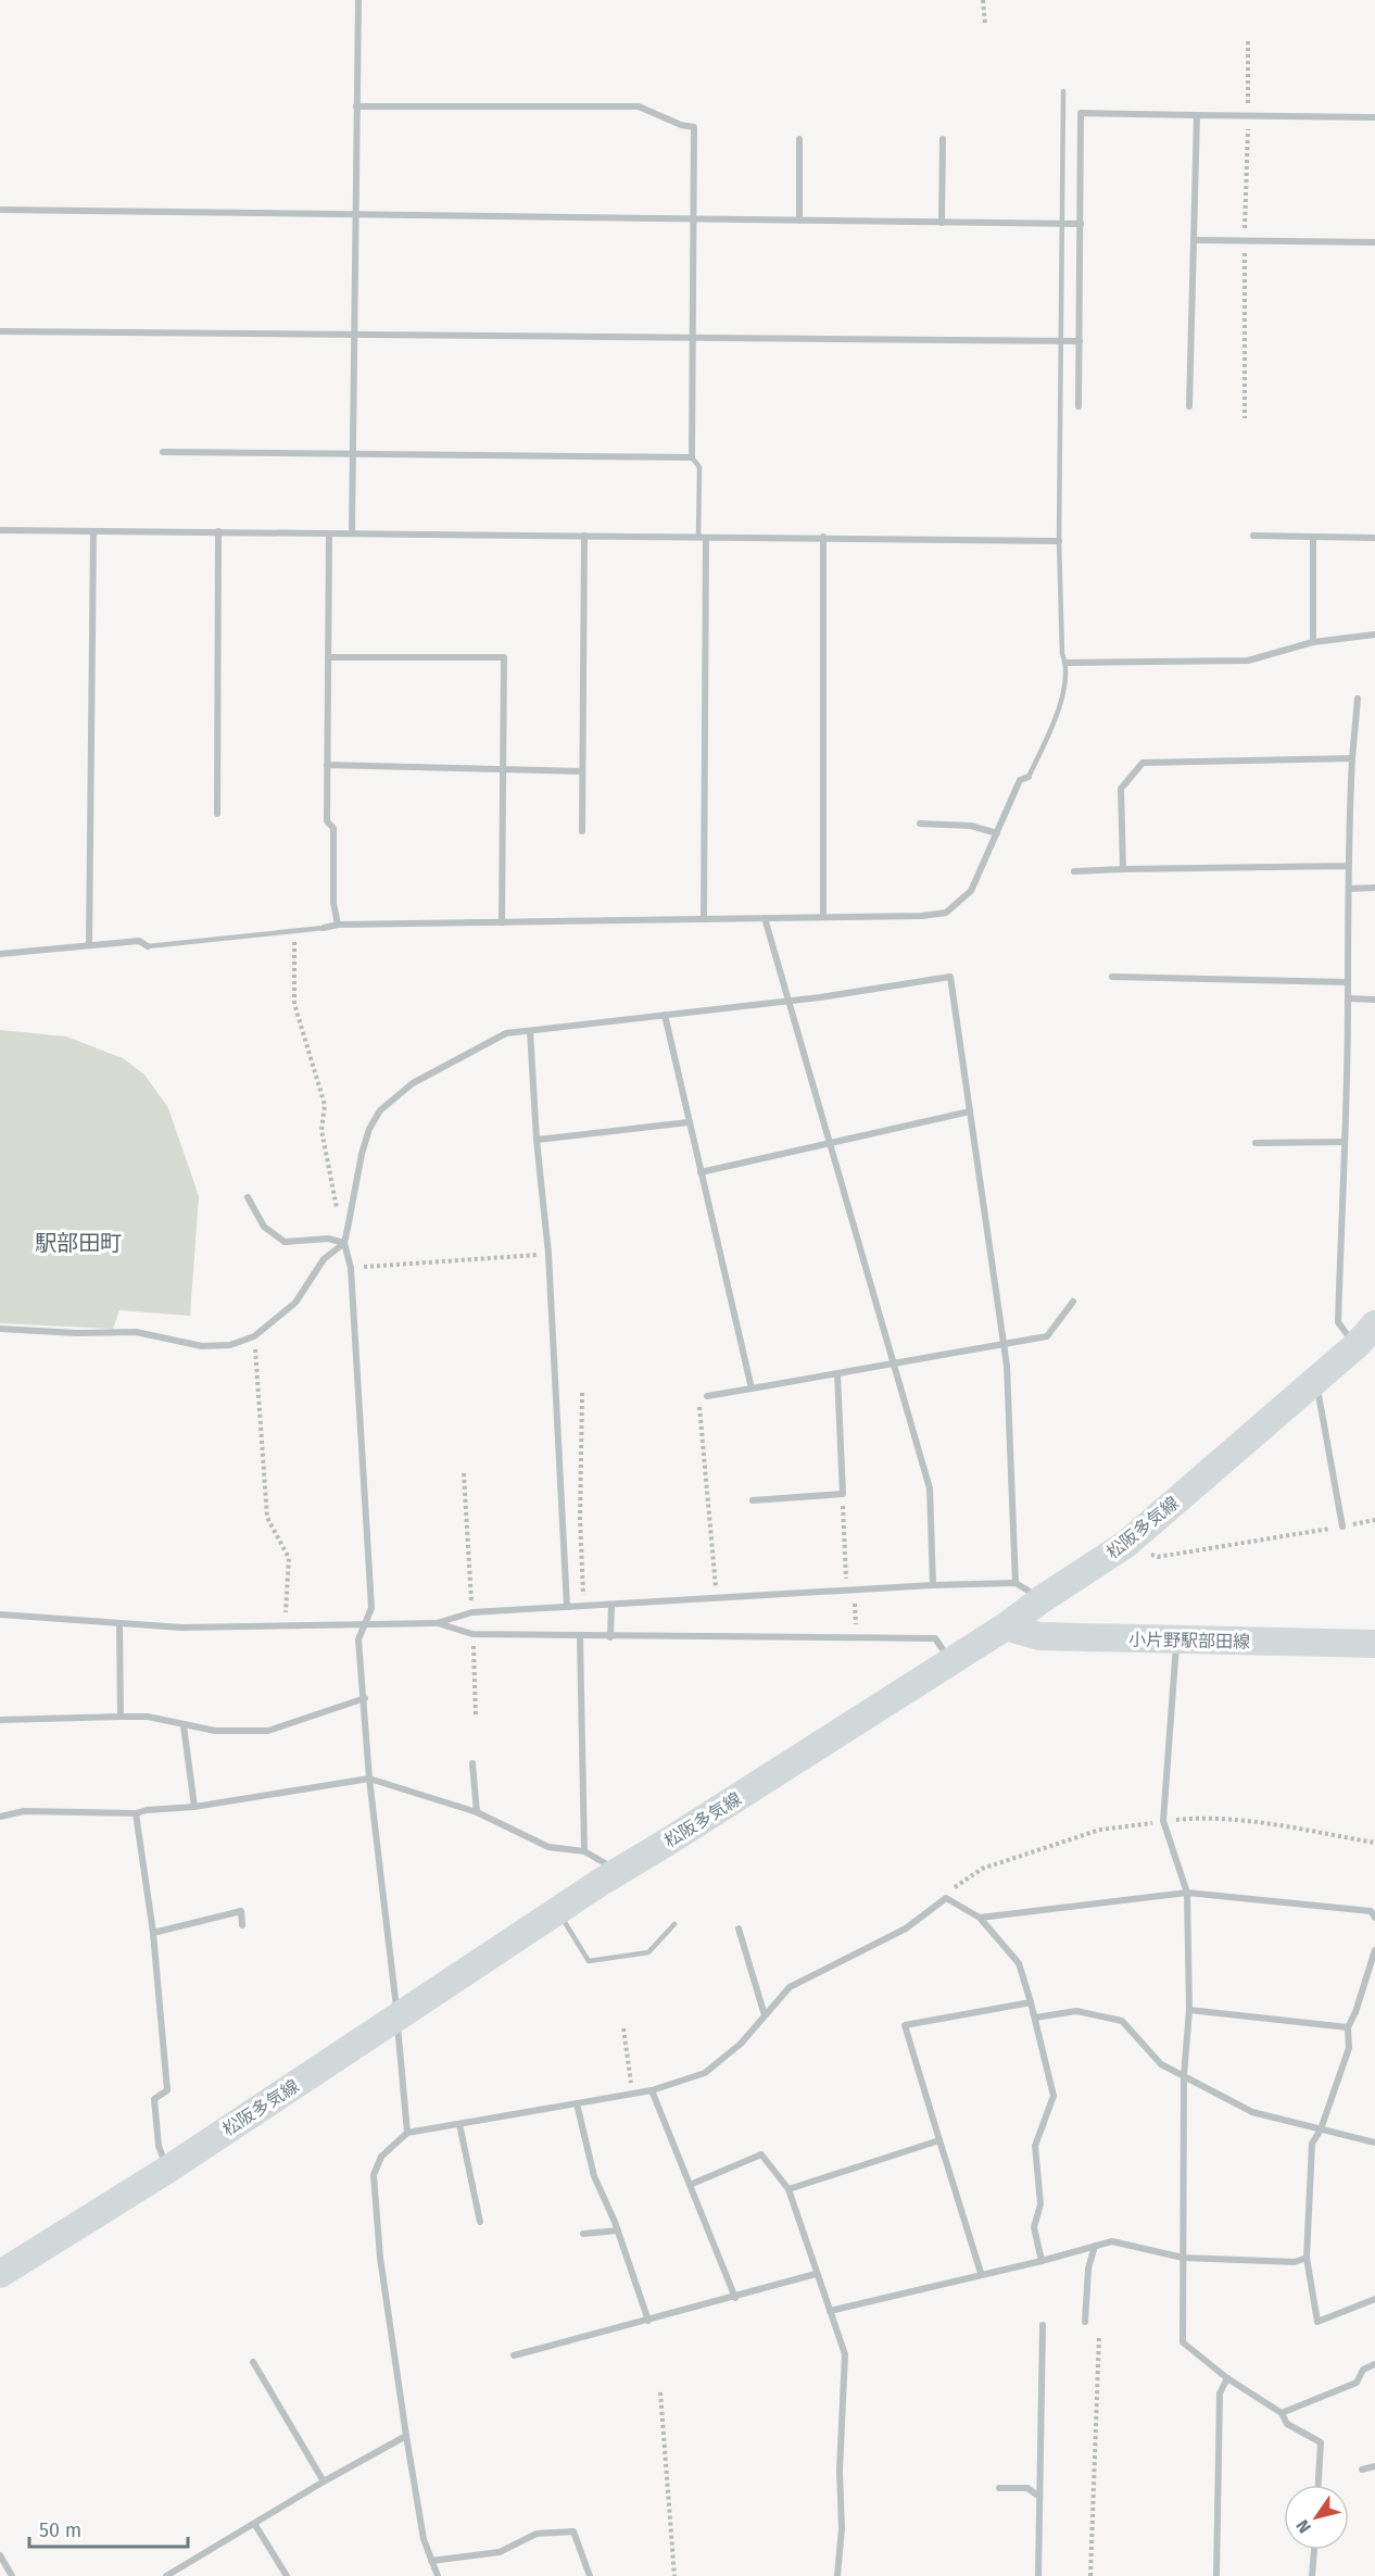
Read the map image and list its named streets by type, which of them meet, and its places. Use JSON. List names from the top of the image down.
{
  "streets": {
    "main road": ["松阪多気線", "小片野駅部田線"]
  },
  "crossings": [
    ["松阪多気線", "小片野駅部田線"]
  ],
  "districts": ["駅部田町"],
  "scale_bar": "50 m",
  "north": "bottom left"
}
